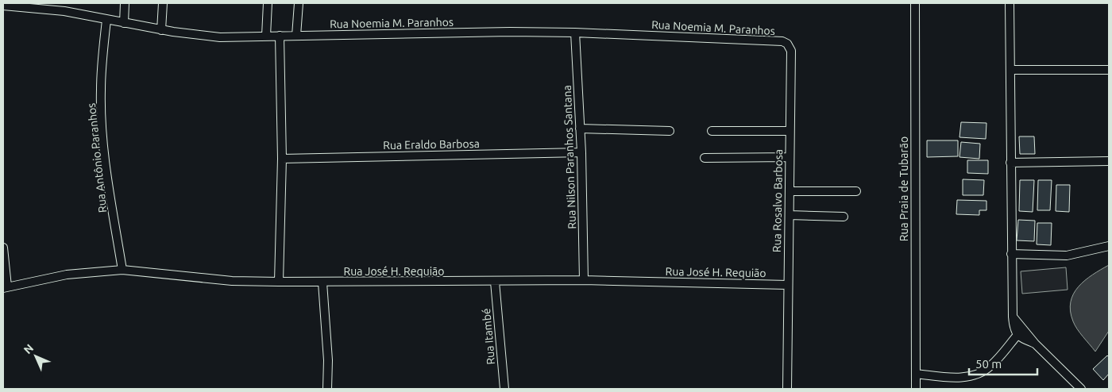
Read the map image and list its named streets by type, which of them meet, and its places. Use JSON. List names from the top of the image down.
{
  "streets": {
    "street": [
      "Rua Noemia M. Paranhos",
      "Rua Eraldo Barbosa",
      "Rua Nilson Paranhos Santana",
      "Rua Antônio Paranhos",
      "Rua Praia de Tubarão",
      "Rua Rosalvo Barbosa",
      "Rua José H. Requião",
      "Rua Itambé"
    ]
  },
  "crossings": [
    ["Rua Noemia M. Paranhos", "Rua Nilson Paranhos Santana"],
    ["Rua Noemia M. Paranhos", "Rua Antônio Paranhos"],
    ["Rua Noemia M. Paranhos", "Rua Rosalvo Barbosa"],
    ["Rua Eraldo Barbosa", "Rua Nilson Paranhos Santana"],
    ["Rua Nilson Paranhos Santana", "Rua José H. Requião"],
    ["Rua Antônio Paranhos", "Rua José H. Requião"],
    ["Rua Rosalvo Barbosa", "Rua José H. Requião"],
    ["Rua José H. Requião", "Rua Itambé"]
  ],
  "scale_bar": "50 m",
  "north": "top left"
}
